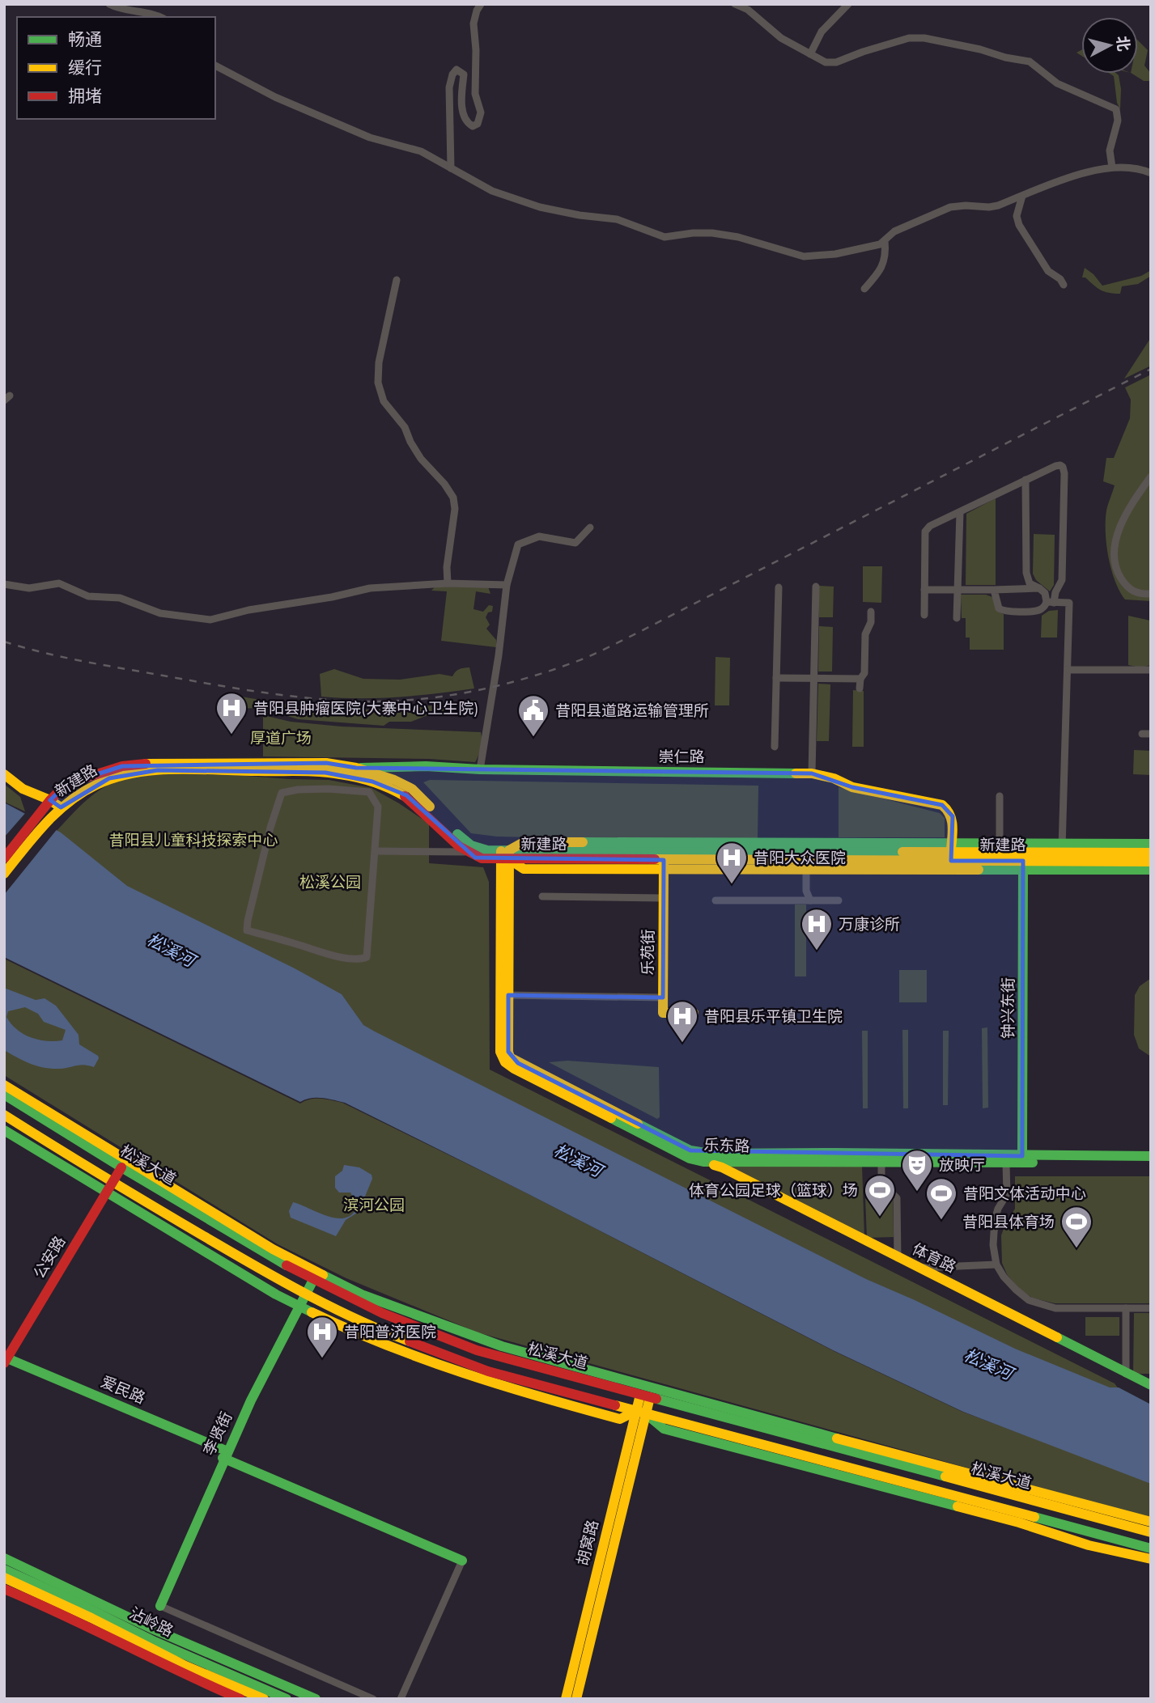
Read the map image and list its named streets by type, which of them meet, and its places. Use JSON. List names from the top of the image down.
{
  "streets": {
    "main road": [
      "崇仁路",
      "新建路",
      "乐苑街",
      "钟兴东街",
      "乐东路",
      "松溪大道",
      "公安路",
      "体育路",
      "爱民路",
      "李贤街",
      "胡窝路",
      "沾岭路"
    ]
  },
  "crossings": [
    ["崇仁路", "新建路"],
    ["新建路", "乐苑街"],
    ["新建路", "钟兴东街"],
    ["新建路", "乐东路"],
    ["钟兴东街", "乐东路"],
    ["乐东路", "体育路"],
    ["松溪大道", "公安路"],
    ["松溪大道", "李贤街"],
    ["松溪大道", "胡窝路"],
    ["公安路", "爱民路"],
    ["爱民路", "李贤街"]
  ],
  "water": ["松溪河"],
  "parks": [
    "厚道广场",
    "昔阳县儿童科技探索中心",
    "松溪公园",
    "滨河公园"
  ],
  "places": {
    "hospital": [
      "昔阳县肿瘤医院(大寨中心卫生院)",
      "昔阳大众医院",
      "万康诊所",
      "昔阳县乐平镇卫生院",
      "昔阳普济医院"
    ],
    "public building": ["昔阳县道路运输管理所"],
    "theatre": ["放映厅"],
    "sports": ["体育公园足球（篮球）场", "昔阳文体活动中心", "昔阳县体育场"]
  },
  "legend": ["畅通", "缓行", "拥堵"],
  "north": "right"
}
